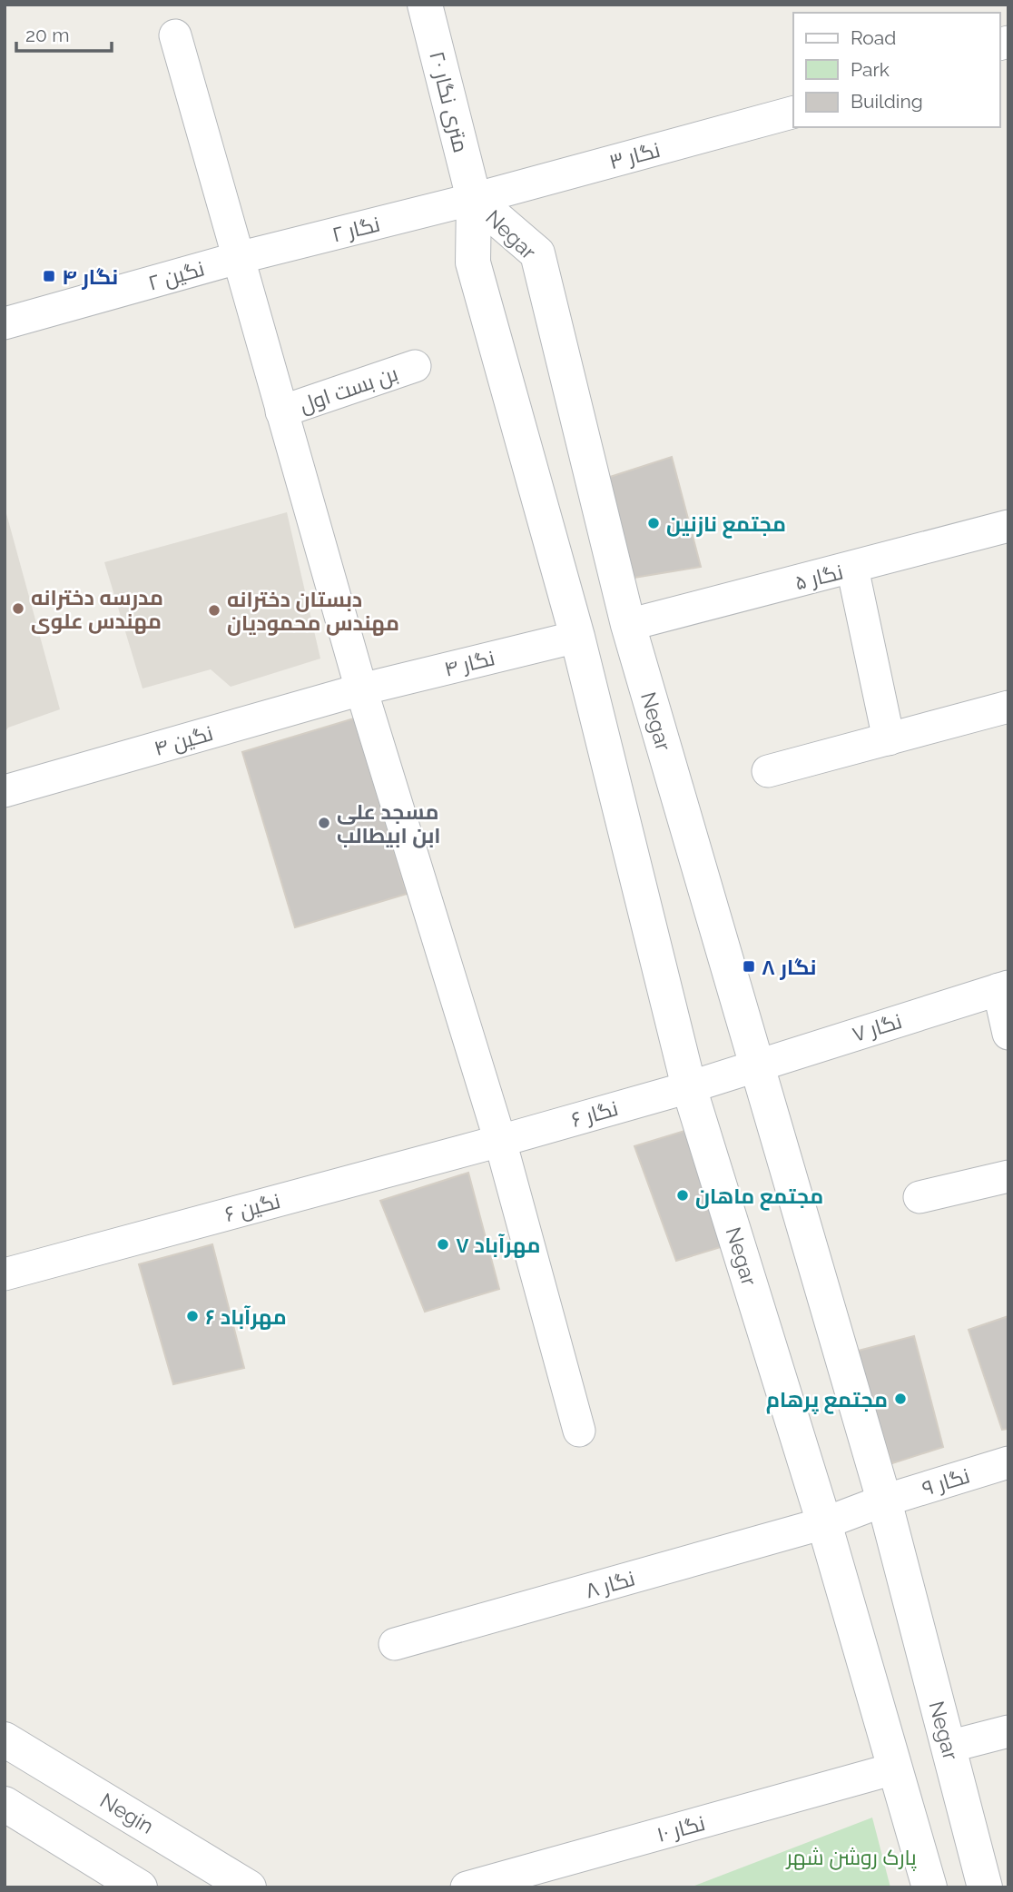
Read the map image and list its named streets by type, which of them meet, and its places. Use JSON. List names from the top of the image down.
{
  "streets": {
    "street": [
      "۲۰ متری نگار",
      "نگار ۳",
      "نگار ۲",
      "Negar",
      "نگین ۲",
      "بن بست اول",
      "نگار ۵",
      "نگار ۴",
      "نگین ۴",
      "نگار ۷",
      "نگار ۶",
      "نگین ۶",
      "نگار ۹",
      "نگار ۸",
      "Negin",
      "نگار ۱۰"
    ]
  },
  "crossings": [
    ["۲۰ متری نگار", "نگار ۳"],
    ["۲۰ متری نگار", "نگار ۲"],
    ["۲۰ متری نگار", "Negar"],
    ["نگار ۳", "نگار ۲"],
    ["نگار ۳", "Negar"],
    ["نگار ۲", "Negar"],
    ["نگار ۲", "نگین ۲"],
    ["Negar", "نگار ۵"],
    ["Negar", "نگار ۴"],
    ["Negar", "نگار ۷"],
    ["Negar", "نگار ۶"],
    ["Negar", "نگار ۹"],
    ["Negar", "نگار ۸"],
    ["Negar", "نگار ۱۰"],
    ["نگار ۴", "نگین ۴"],
    ["نگار ۷", "نگار ۶"],
    ["نگار ۶", "نگین ۶"],
    ["نگار ۹", "نگار ۸"]
  ],
  "parks": ["پارک روشن شهر"],
  "places": {
    "transit": ["نگار ۴", "نگار ۸"],
    "other": [
      "مجتمع نازنین",
      "مدرسه دخترانه مهندس علوی",
      "دبستان دخترانه مهندس محمودیان",
      "مسجد علی ابن ابیطالب",
      "مجتمع ماهان",
      "مهرآباد ۷",
      "مهرآباد ۶",
      "مجتمع پرهام"
    ]
  },
  "legend": ["Road", "Park", "Building"],
  "scale_bar": "20 m"
}
